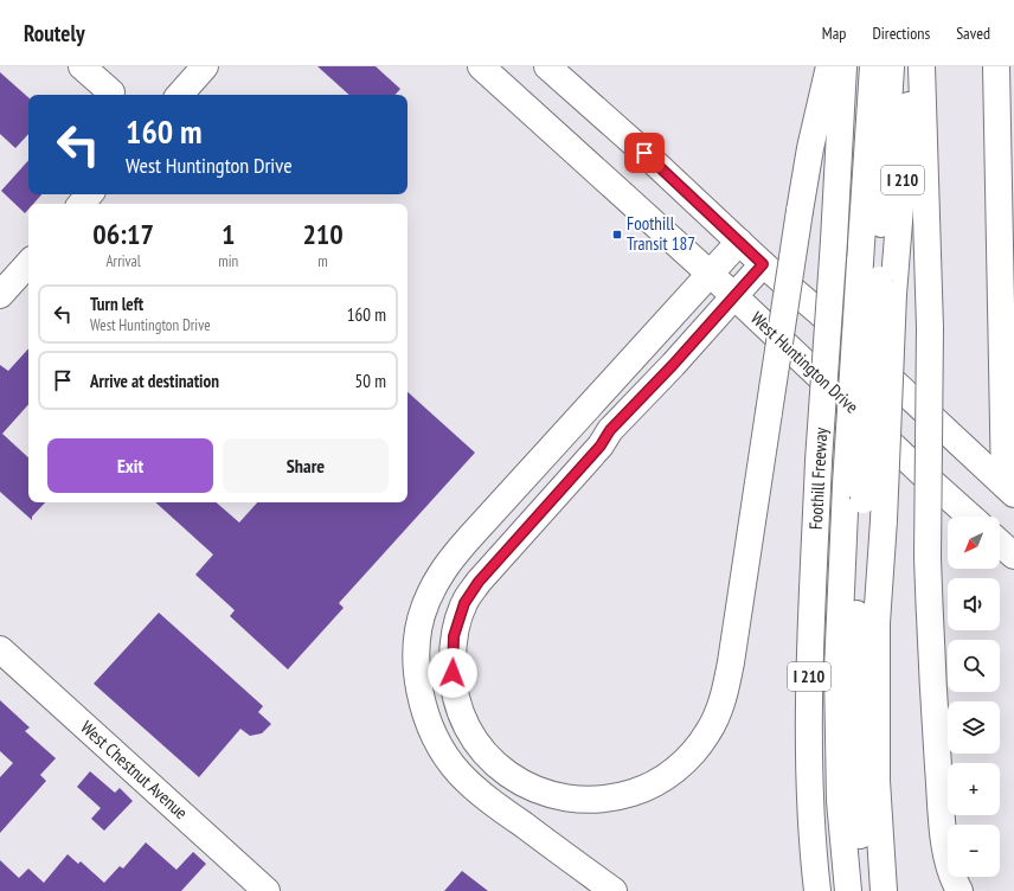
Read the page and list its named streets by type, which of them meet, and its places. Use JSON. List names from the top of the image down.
{
  "streets": {
    "main road": [
      "I 210",
      "West Huntington Drive",
      "Foothill Freeway",
      "West Chestnut Avenue"
    ]
  },
  "places": {
    "transit": ["Foothill Transit 187"]
  },
  "north": "bottom left",
  "page": {
    "header": "Routely",
    "nav": ["Map", "Directions", "Saved"],
    "turn": ["160 m", "West Huntington Drive"],
    "eta": [
      "06:17",
      "Arrival",
      "1",
      "min",
      "210",
      "m"
    ],
    "list": [
      {
        "name": "Turn left",
        "note": "West Huntington Drive",
        "value": "160 m"
      },
      {
        "name": "Arrive at destination",
        "value": "50 m"
      }
    ],
    "buttons": ["Exit", "Share"],
    "map_buttons": ["+", "−"]
  }
}
